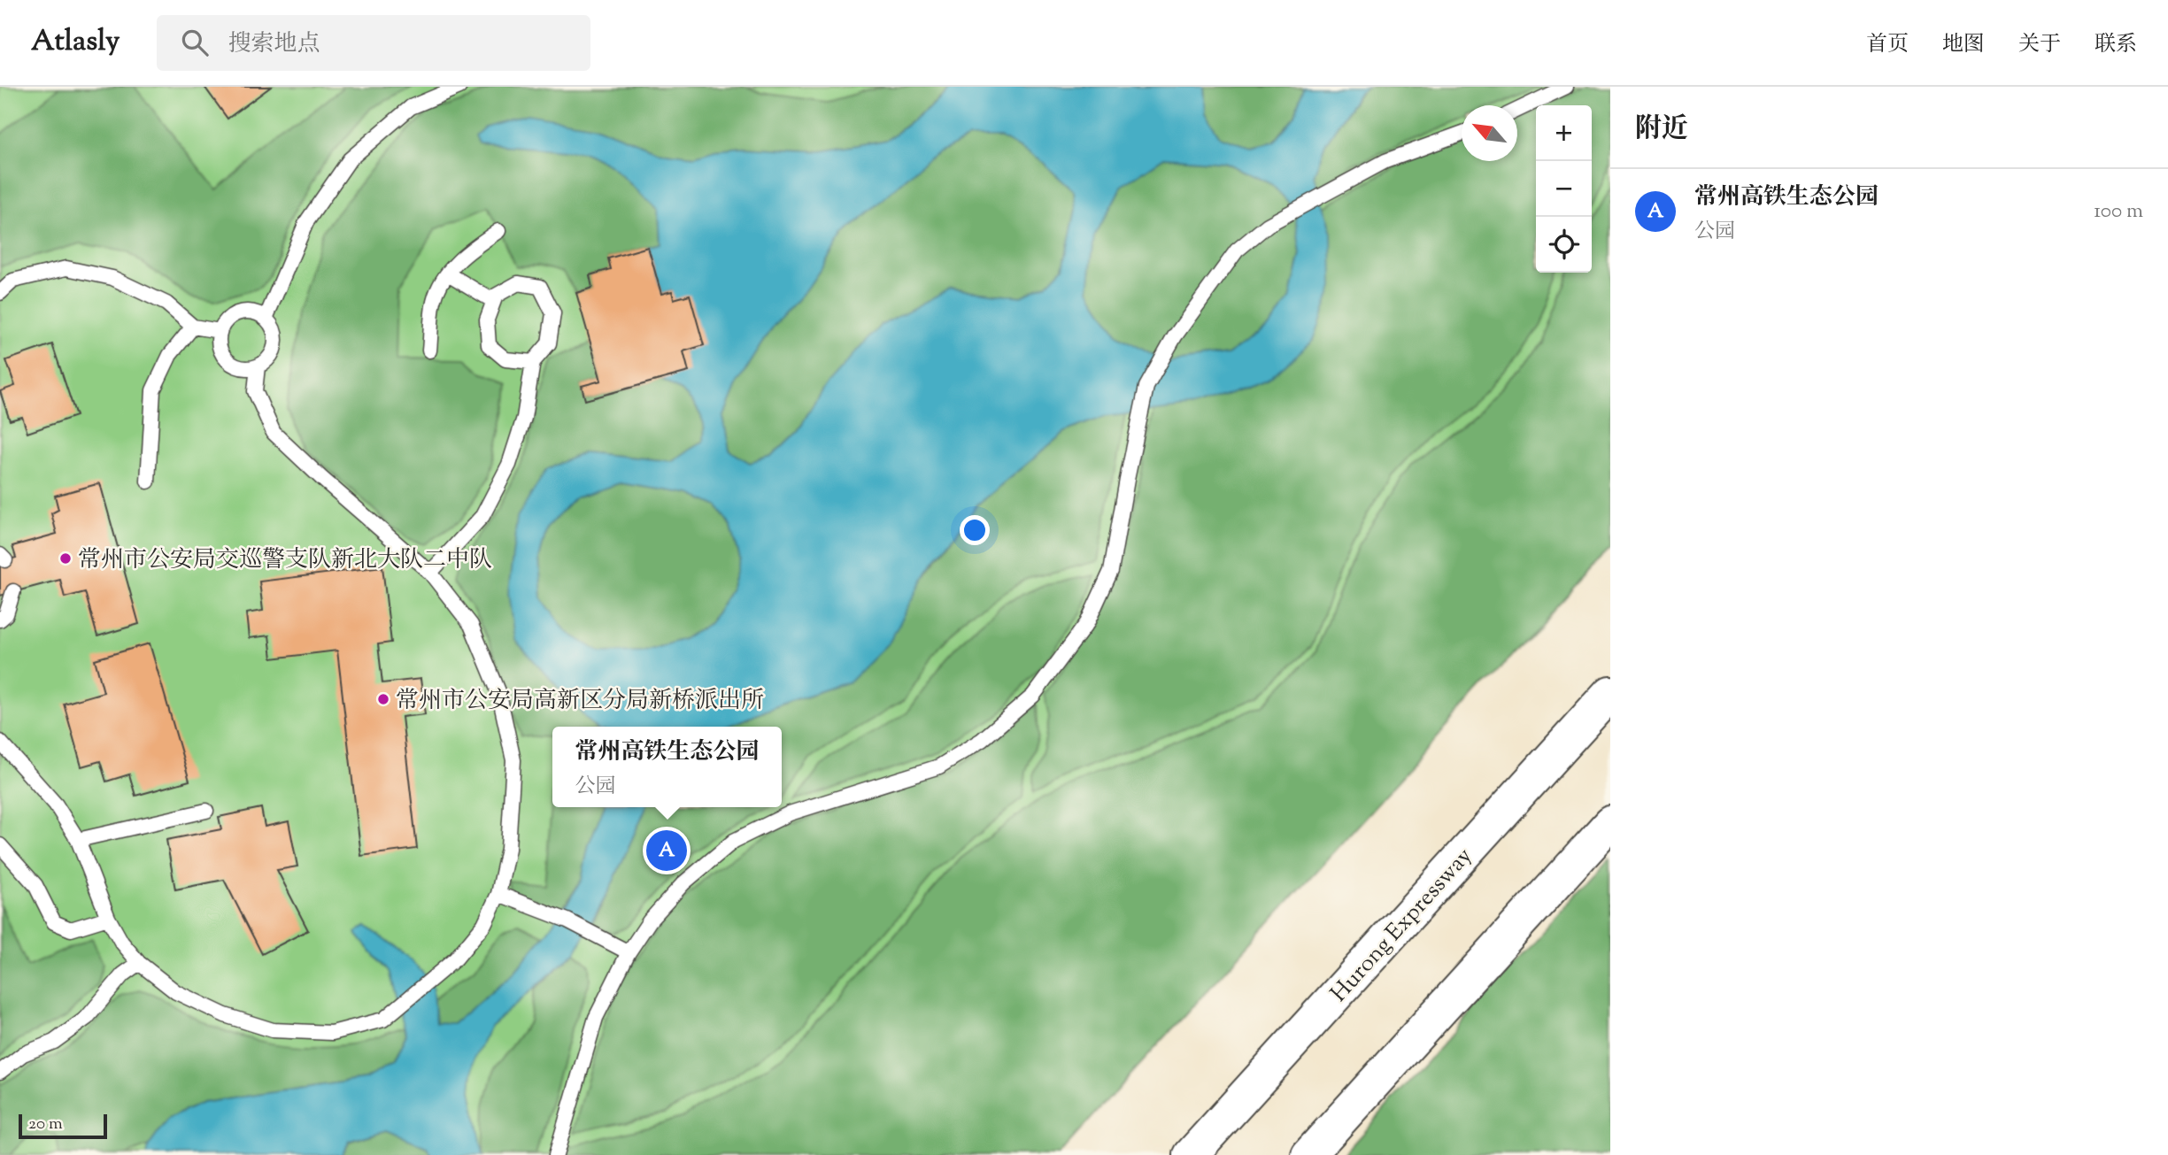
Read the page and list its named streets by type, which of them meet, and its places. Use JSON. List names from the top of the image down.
{
  "streets": {
    "highway": ["Hurong Expressway"]
  },
  "places": ["常州市公安局交巡警支队新北大队二中队", "常州市公安局高新区分局新桥派出所"],
  "scale_bar": "20 m",
  "north": "top left",
  "page": {
    "header": "Atlasly",
    "search": "搜索地点",
    "nav": [
      "首页",
      "地图",
      "关于",
      "联系"
    ],
    "heading": "附近",
    "map_buttons": ["+", "−"],
    "list": [
      {
        "mark": "A",
        "name": "常州高铁生态公园",
        "note": "公园",
        "value": "100 m"
      }
    ],
    "popup": ["常州高铁生态公园", "公园"],
    "pins": "A",
    "scale": "20 m"
  }
}
